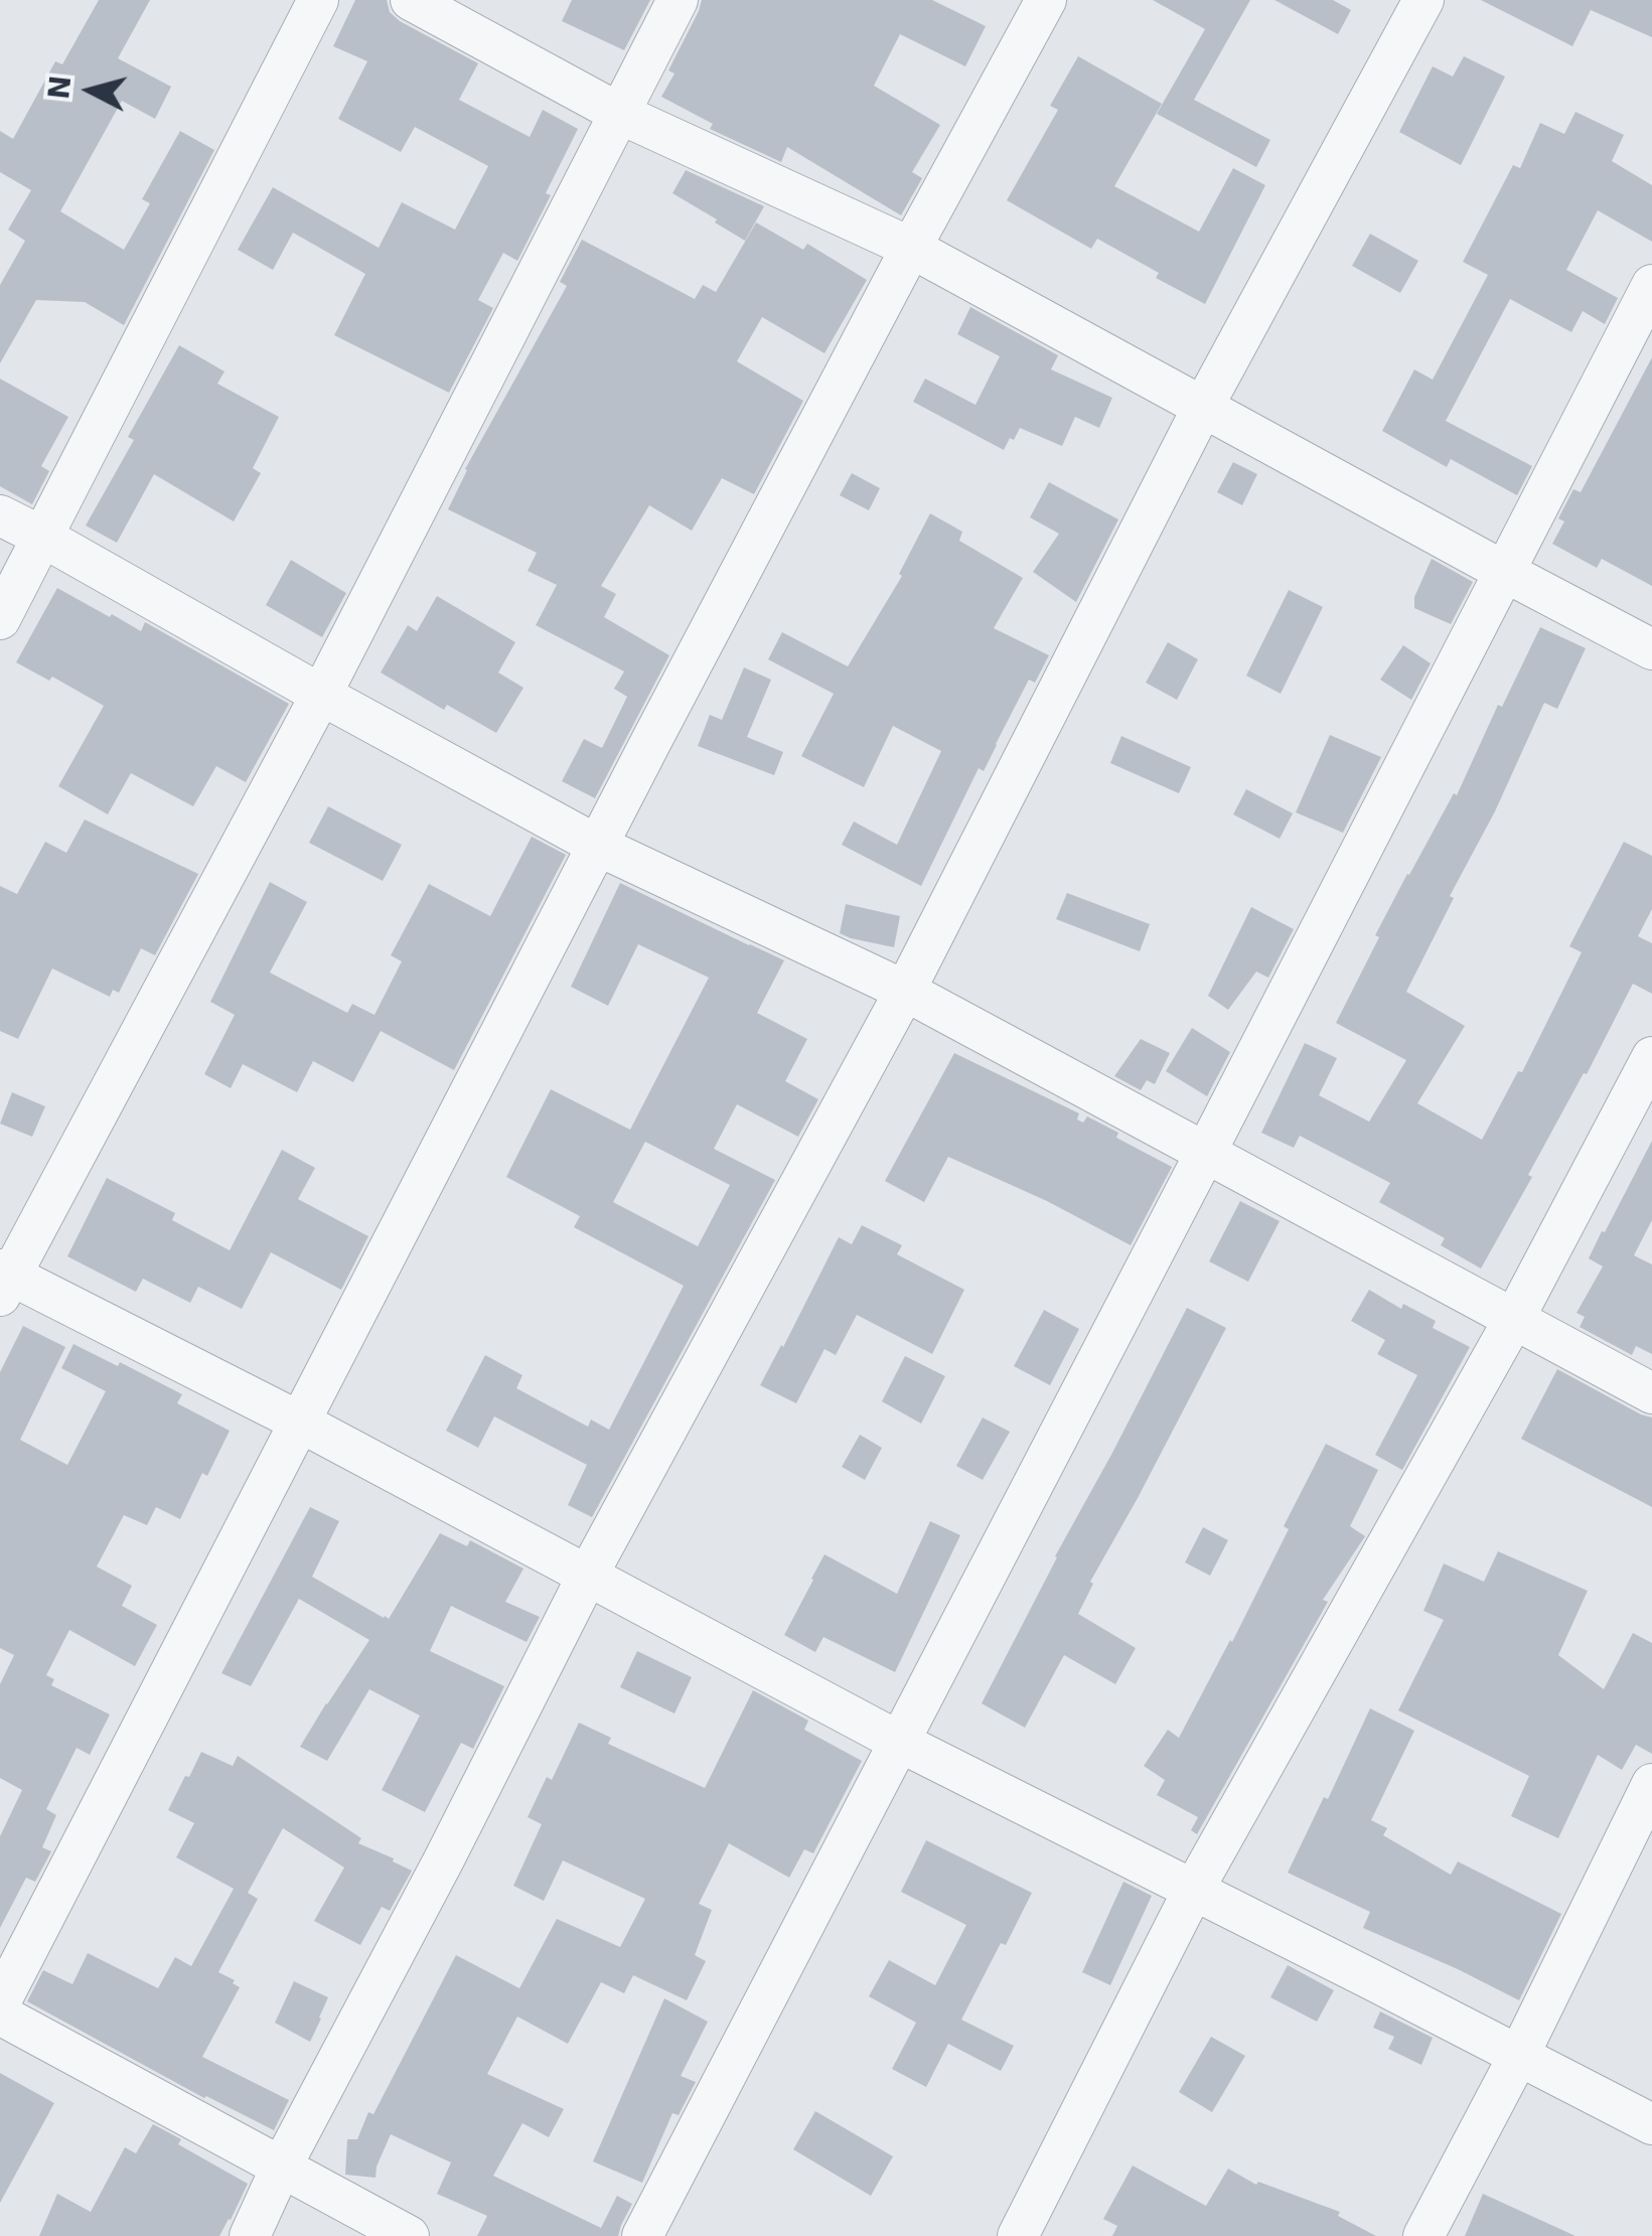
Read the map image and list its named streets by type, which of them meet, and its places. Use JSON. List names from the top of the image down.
{
  "north": "left"
}
